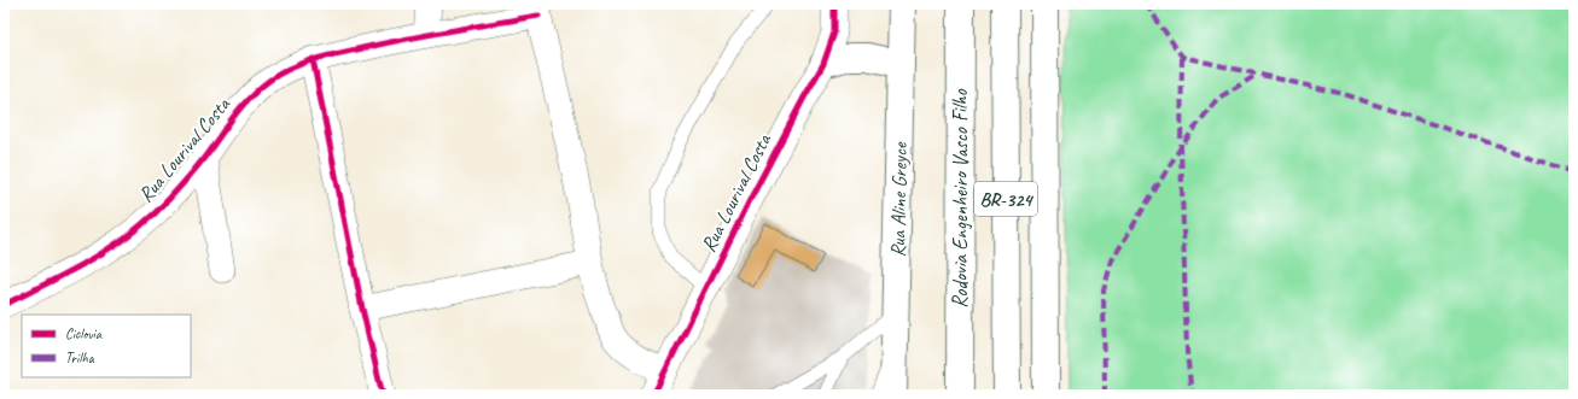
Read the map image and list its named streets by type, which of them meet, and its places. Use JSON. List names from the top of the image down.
{
  "streets": {
    "main road": ["Rodovia Engenheiro Vasco Filho", "BR-324", "Rua Aline Greyce"],
    "street": ["Rua Lourival Costa"]
  },
  "legend": ["Ciclovia", "Trilha"]
}
